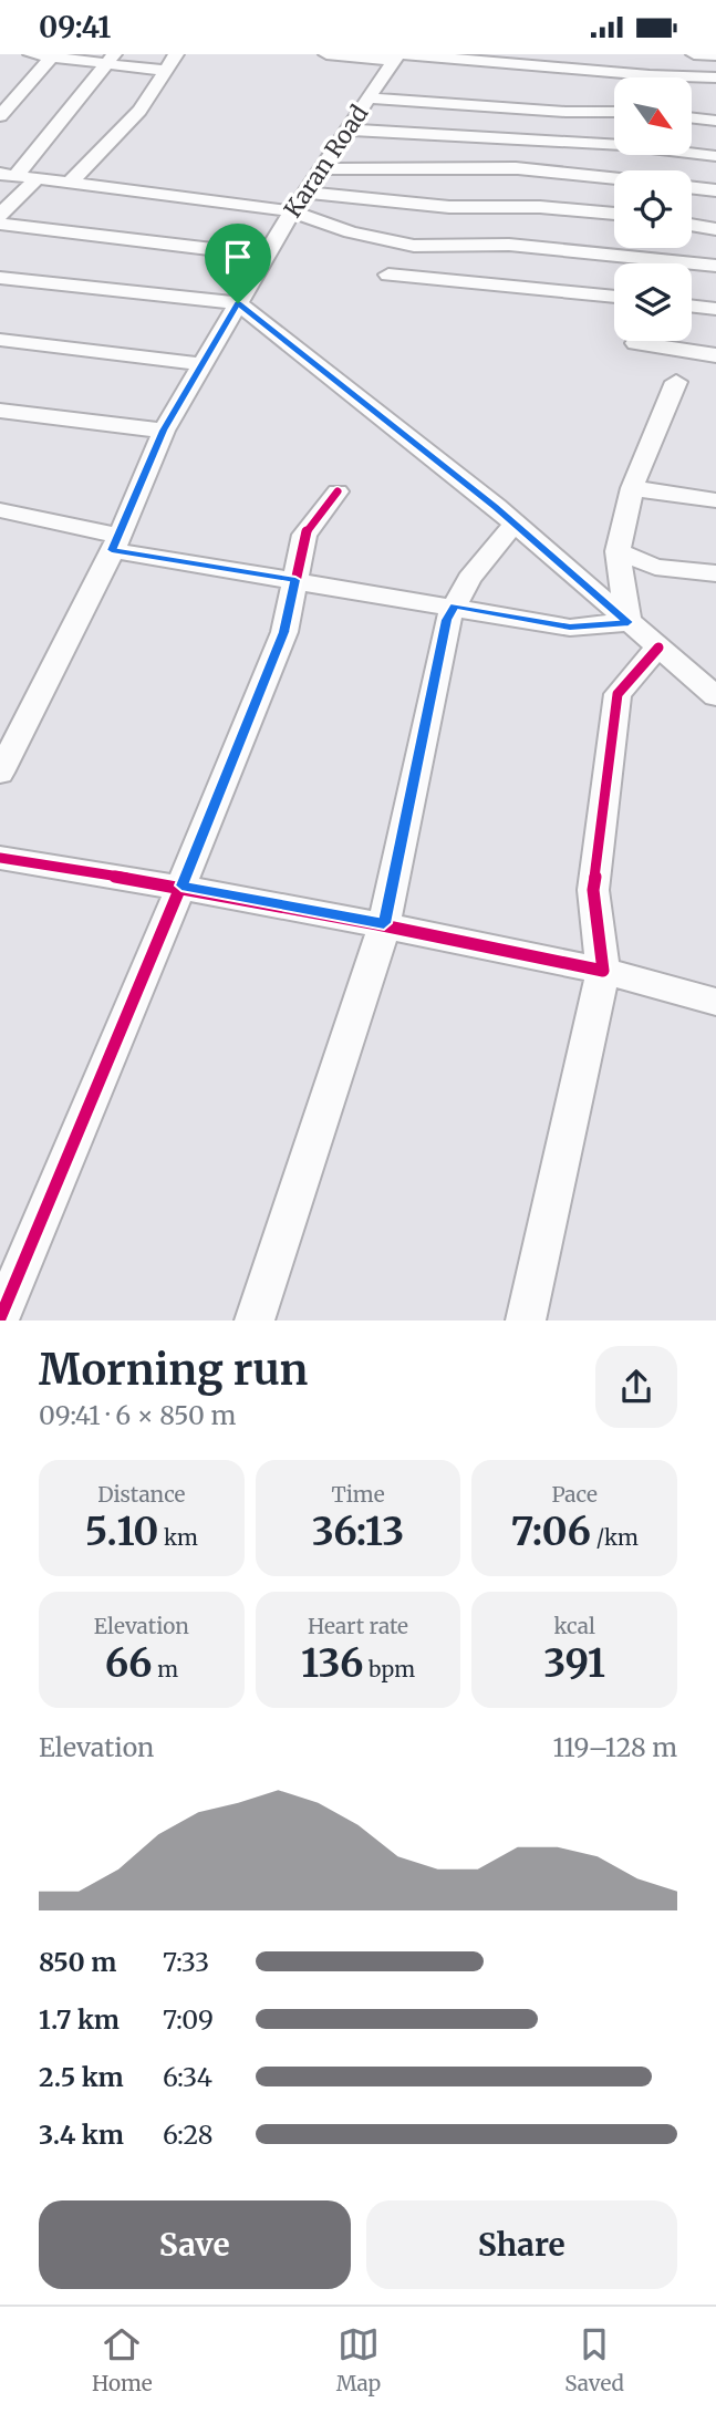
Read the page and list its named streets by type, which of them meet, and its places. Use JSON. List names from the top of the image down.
{
  "streets": {
    "street": ["Karan Road"]
  },
  "north": "bottom right",
  "page": {
    "status": "09:41",
    "heading": ["Morning run", "09:41 · 6 × 850 m"],
    "stats": [
      ["Distance", "5.10 km"],
      ["Time", "36:13"],
      ["Pace", "7:06 /km"],
      ["Elevation", "66 m"],
      ["Heart rate", "136 bpm"],
      ["kcal", "391"]
    ],
    "chart": ["Elevation", "119–128 m"],
    "list": [
      {
        "name": "850 m",
        "note": "7:33"
      },
      {
        "name": "1.7 km",
        "note": "7:09"
      },
      {
        "name": "2.5 km",
        "note": "6:34"
      },
      {
        "name": "3.4 km",
        "note": "6:28"
      }
    ],
    "buttons": ["Save", "Share"],
    "tabs": ["Home", "Map", "Saved"]
  }
}
